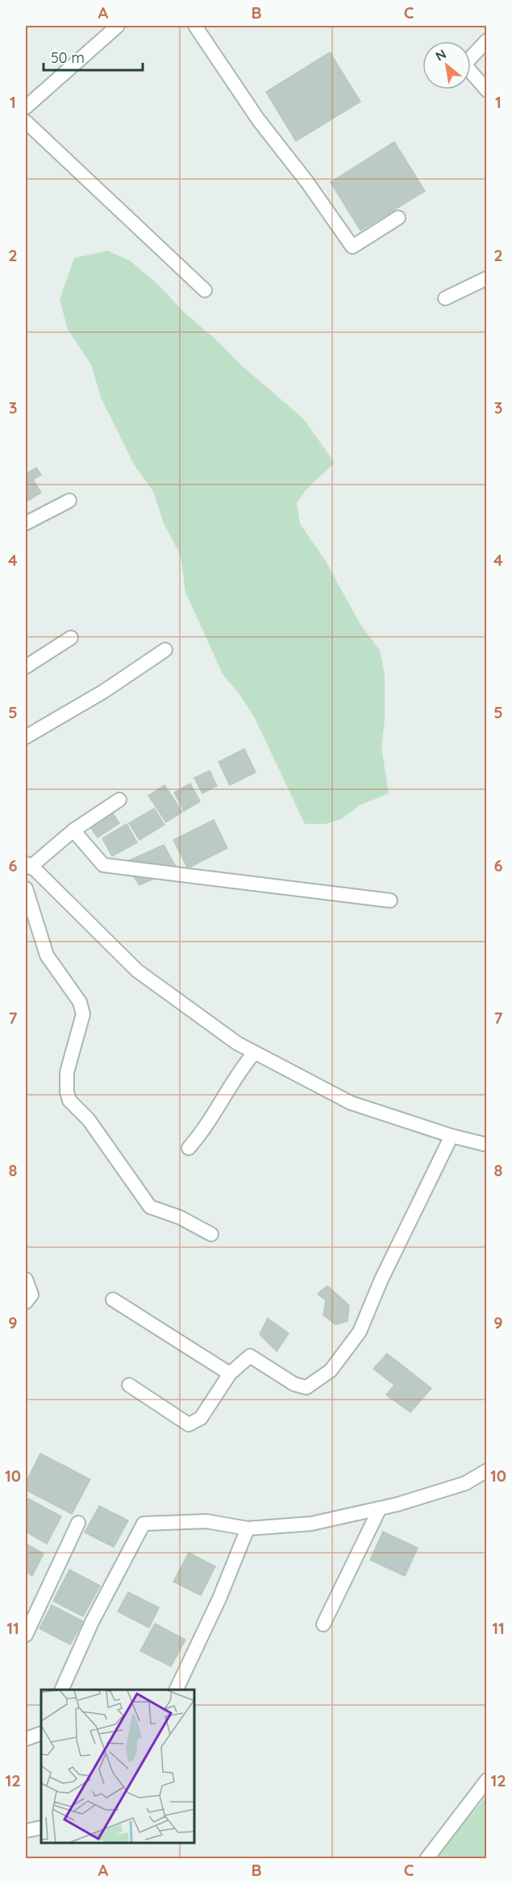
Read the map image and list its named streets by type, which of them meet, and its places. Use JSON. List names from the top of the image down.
{
  "scale_bar": "50 m",
  "north": "top left",
  "grid": {
    "columns": ["A", "B", "C"],
    "rows": [
      "1",
      "2",
      "3",
      "4",
      "5",
      "6",
      "7",
      "8",
      "9",
      "10",
      "11",
      "12"
    ]
  }
}
